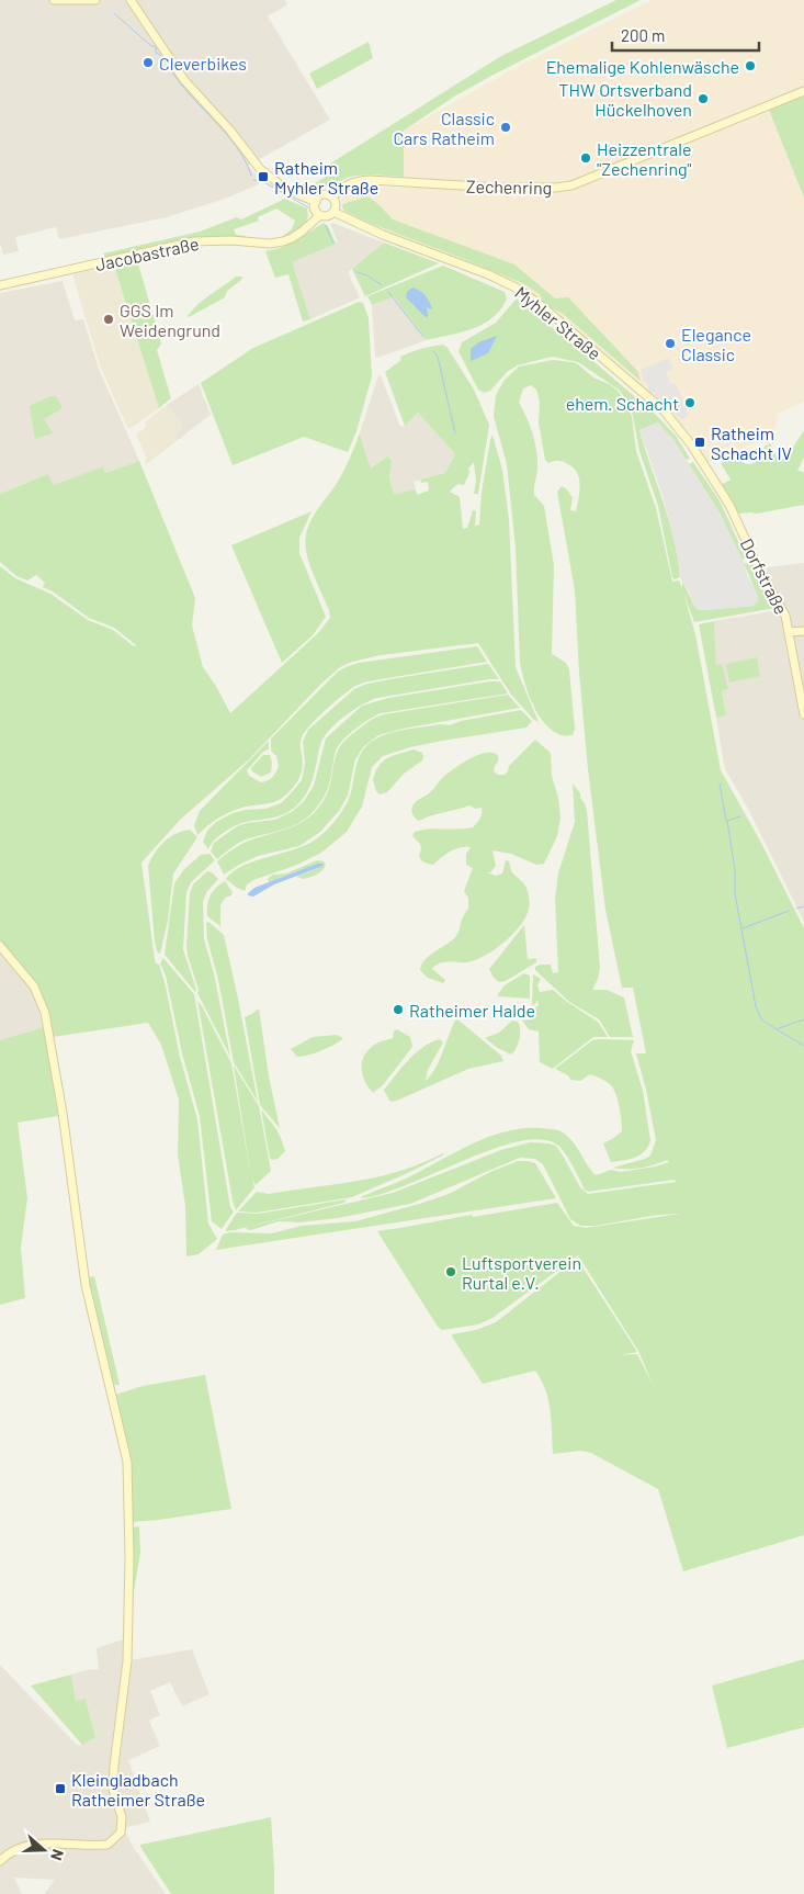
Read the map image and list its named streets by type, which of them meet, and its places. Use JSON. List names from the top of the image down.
{
  "streets": {
    "main road": [
      "Zechenring",
      "Jacobastraße",
      "Myhler Straße",
      "Dorfstraße"
    ]
  },
  "crossings": [
    ["Zechenring", "Jacobastraße"],
    ["Zechenring", "Myhler Straße"],
    ["Jacobastraße", "Myhler Straße"],
    ["Myhler Straße", "Dorfstraße"]
  ],
  "places": {
    "other": [
      "Cleverbikes",
      "Ehemalige Kohlenwäsche",
      "THW Ortsverband Hückelhoven",
      "Classic Cars Ratheim",
      "Heizzentrale \"Zechenring\"",
      "GGS Im Weidengrund",
      "Elegance Classic",
      "ehem. Schacht",
      "Ratheimer Halde",
      "Luftsportverein Rurtal e.V."
    ],
    "transit": ["Ratheim Myhler Straße", "Ratheim Schacht IV", "Kleingladbach Ratheimer Straße"]
  },
  "scale_bar": "200 m",
  "north": "right"
}
